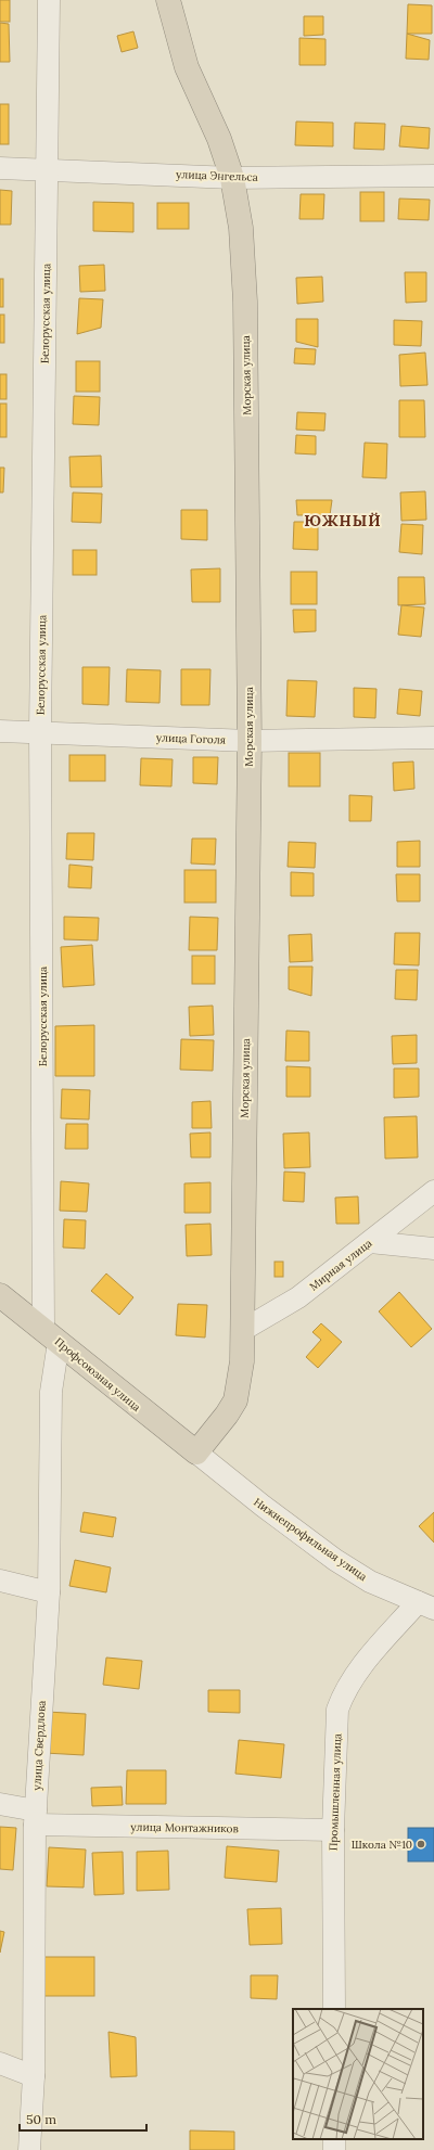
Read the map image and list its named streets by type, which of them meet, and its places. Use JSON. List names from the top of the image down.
{
  "streets": {
    "highway": ["Морская улица", "Профсоюзная улица"],
    "street": [
      "улица Энгельса",
      "Белорусская улица",
      "улица Гоголя",
      "Мирная улица",
      "Нижнепрофильная улица",
      "улица Свердлова",
      "Промышленная улица",
      "улица Монтажников"
    ]
  },
  "crossings": [
    ["улица Энгельса", "Белорусская улица"],
    ["улица Энгельса", "Морская улица"],
    ["Белорусская улица", "улица Гоголя"],
    ["Белорусская улица", "Профсоюзная улица"],
    ["Белорусская улица", "улица Свердлова"],
    ["Морская улица", "улица Гоголя"],
    ["Морская улица", "Мирная улица"],
    ["Морская улица", "Профсоюзная улица"],
    ["Морская улица", "Нижнепрофильная улица"],
    ["Профсоюзная улица", "Нижнепрофильная улица"],
    ["Профсоюзная улица", "улица Свердлова"],
    ["Нижнепрофильная улица", "Промышленная улица"],
    ["улица Свердлова", "улица Монтажников"],
    ["Промышленная улица", "улица Монтажников"]
  ],
  "districts": ["ЮЖНЫЙ"],
  "places": ["Школа №10"],
  "scale_bar": "50 m"
}
